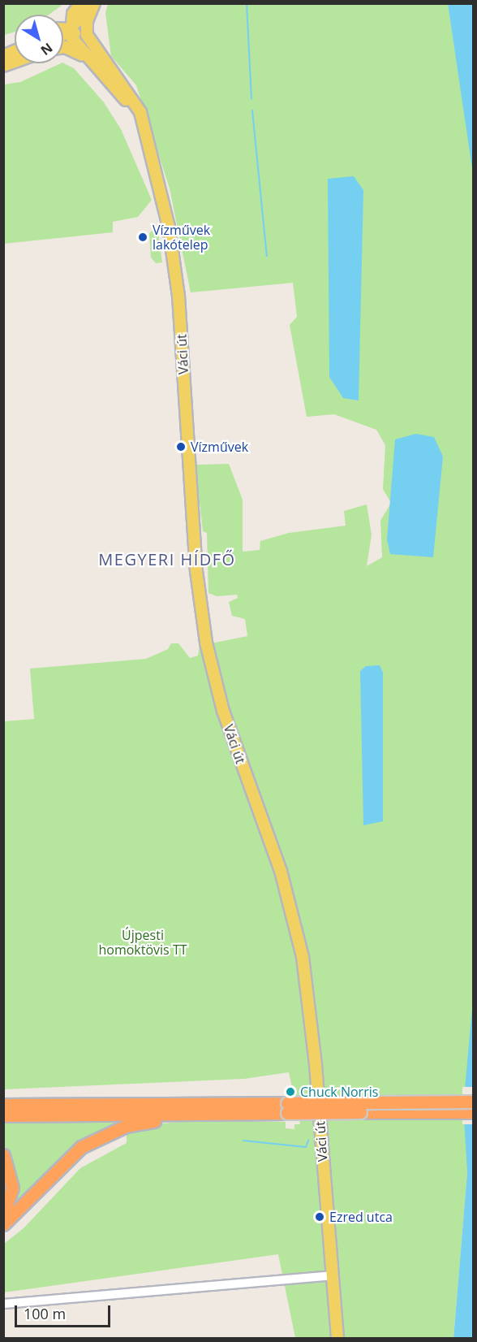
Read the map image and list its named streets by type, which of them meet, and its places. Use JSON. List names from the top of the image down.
{
  "streets": {
    "main road": ["Váci út"]
  },
  "districts": ["MEGYERI HÍDFŐ"],
  "parks": ["Újpesti homoktövis TT"],
  "places": [
    "Vízművek lakótelep",
    "Vízművek",
    "Chuck Norris",
    "Ezred utca"
  ],
  "scale_bar": "100 m",
  "north": "bottom right"
}
